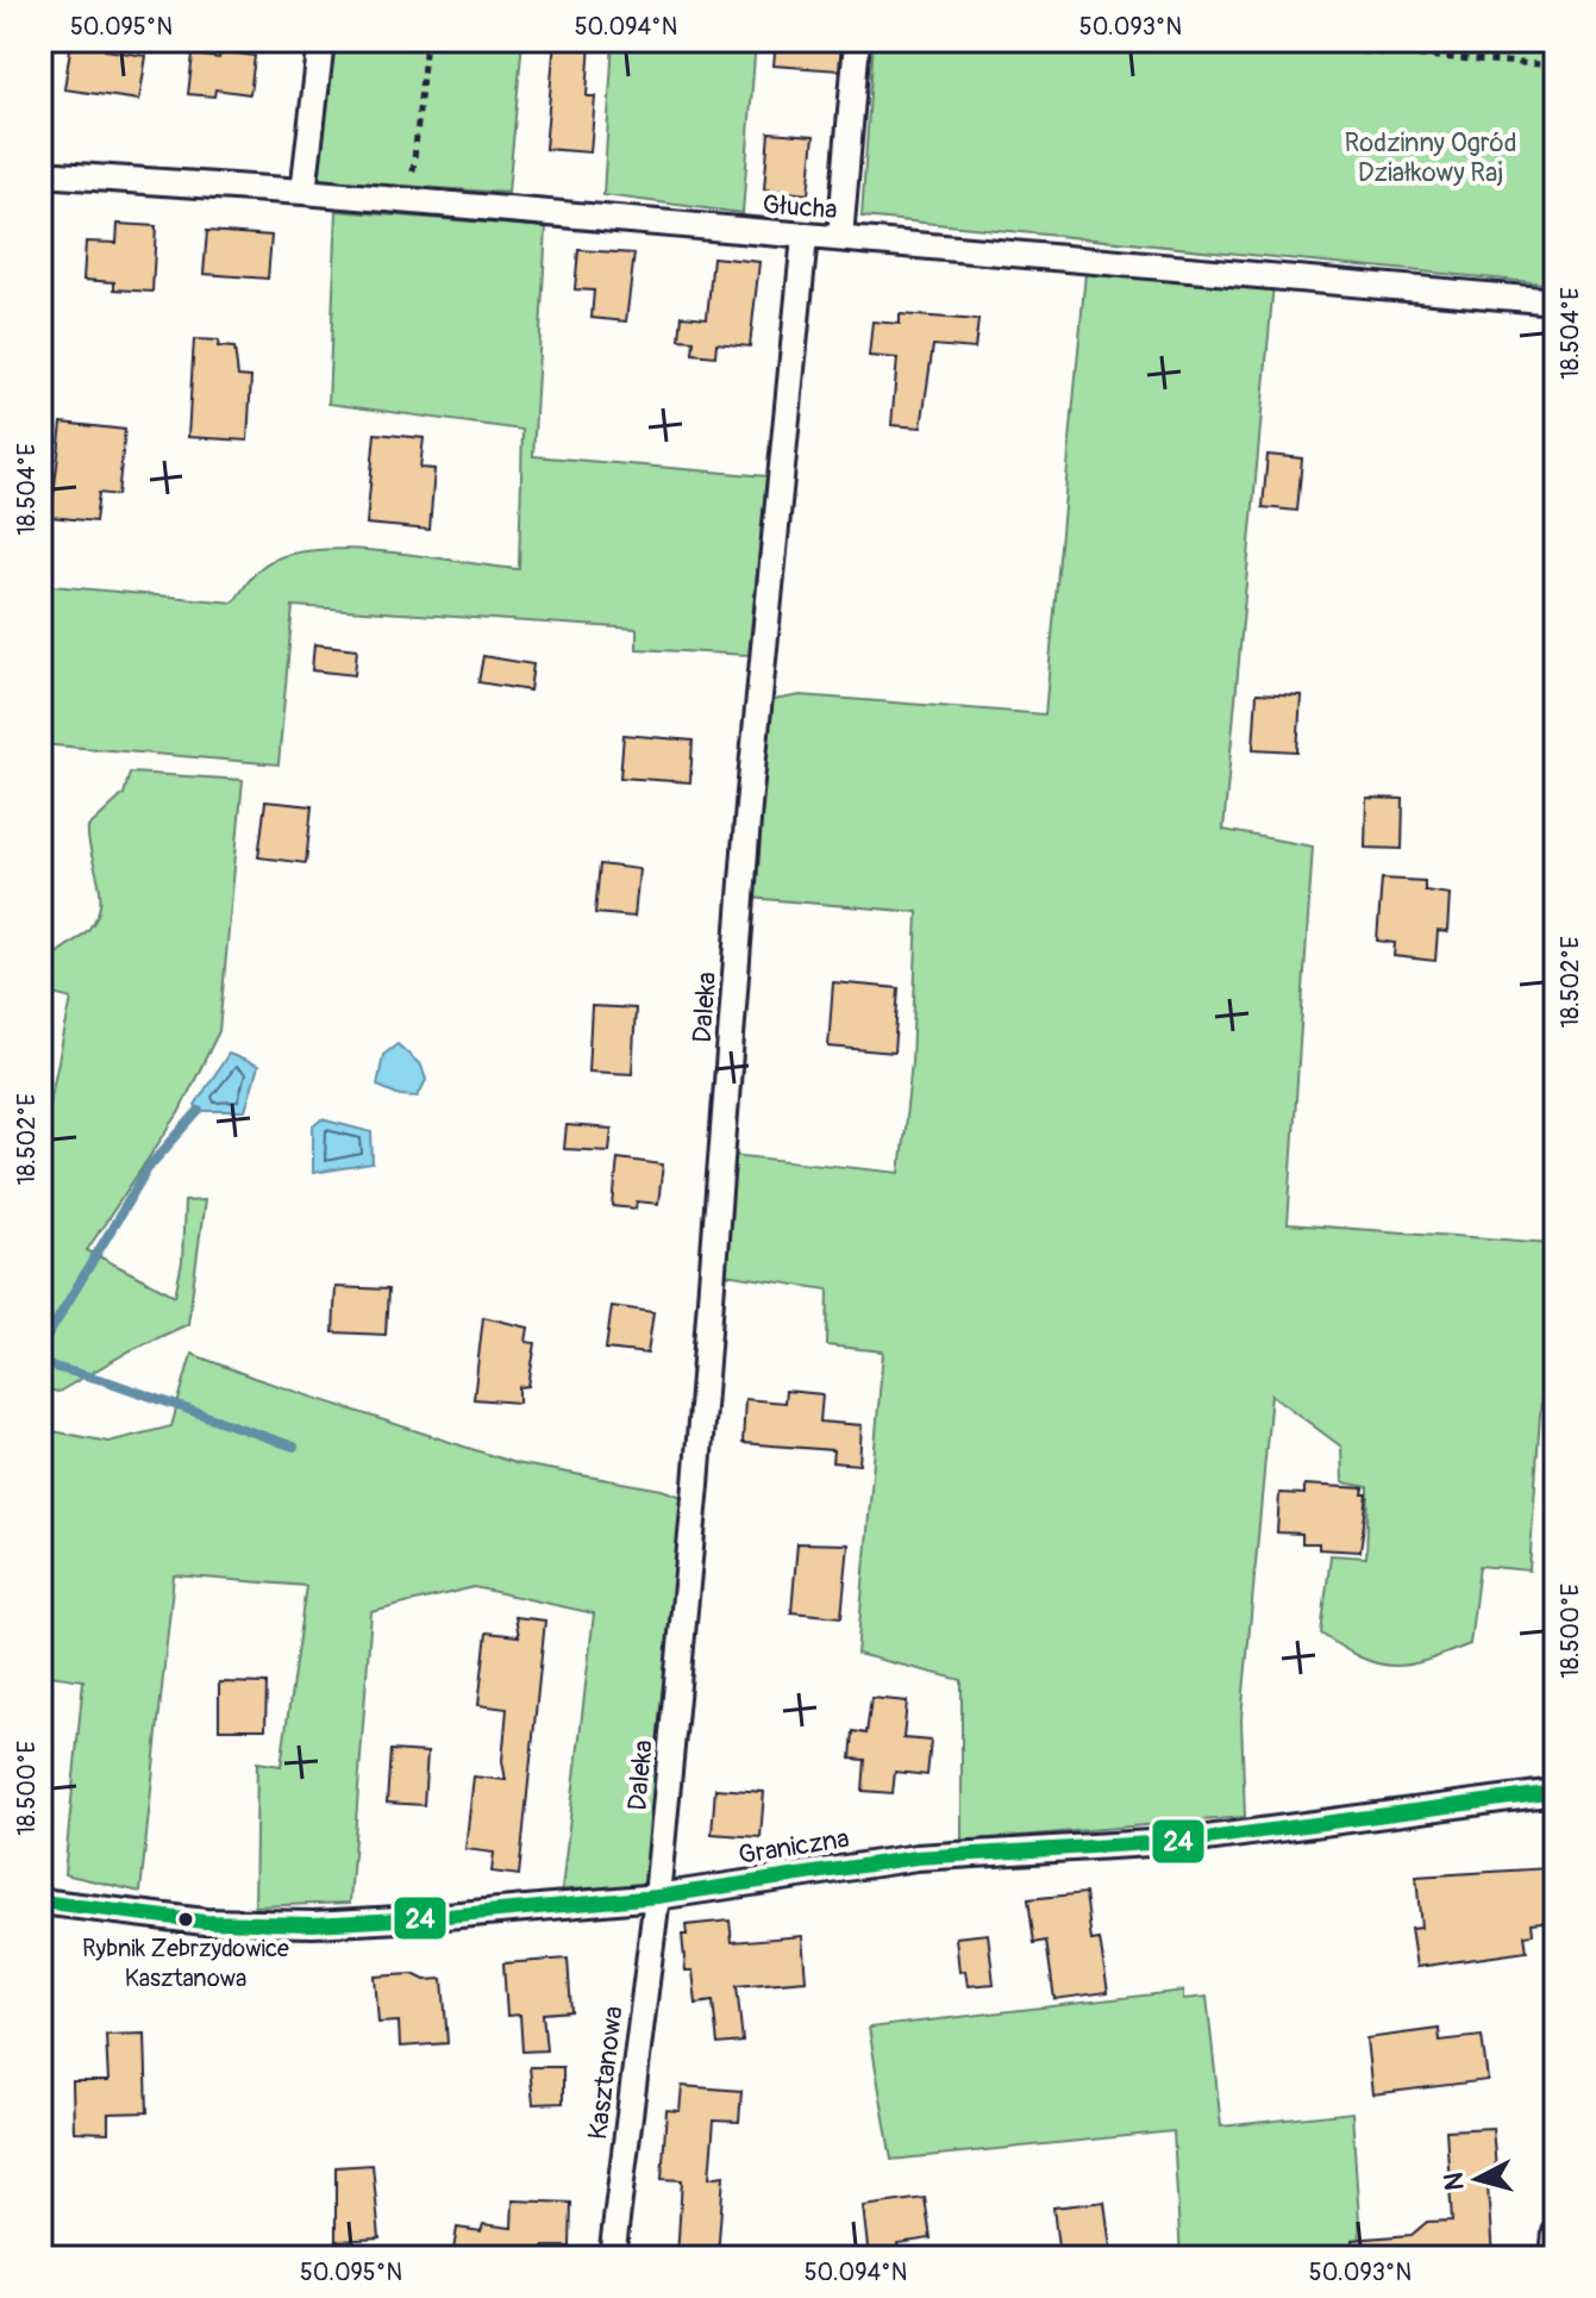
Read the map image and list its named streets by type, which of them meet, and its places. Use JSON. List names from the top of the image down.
{
  "streets": {
    "street": [
      "Głucha",
      "Daleka",
      "Graniczna",
      "Kasztanowa"
    ]
  },
  "crossings": [
    ["Głucha", "Daleka"],
    ["Daleka", "Graniczna"],
    ["Daleka", "Kasztanowa"],
    ["Graniczna", "Kasztanowa"]
  ],
  "parks": ["Rodzinny Ogród Działkowy Raj"],
  "places": ["Rybnik Zebrzydowice Kasztanowa"],
  "lines": ["transit line 24"],
  "north": "left",
  "coordinates": [
    "50.095°N",
    "50.094°N",
    "50.093°N",
    "18.504°E",
    "18.502°E",
    "18.500°E"
  ]
}
